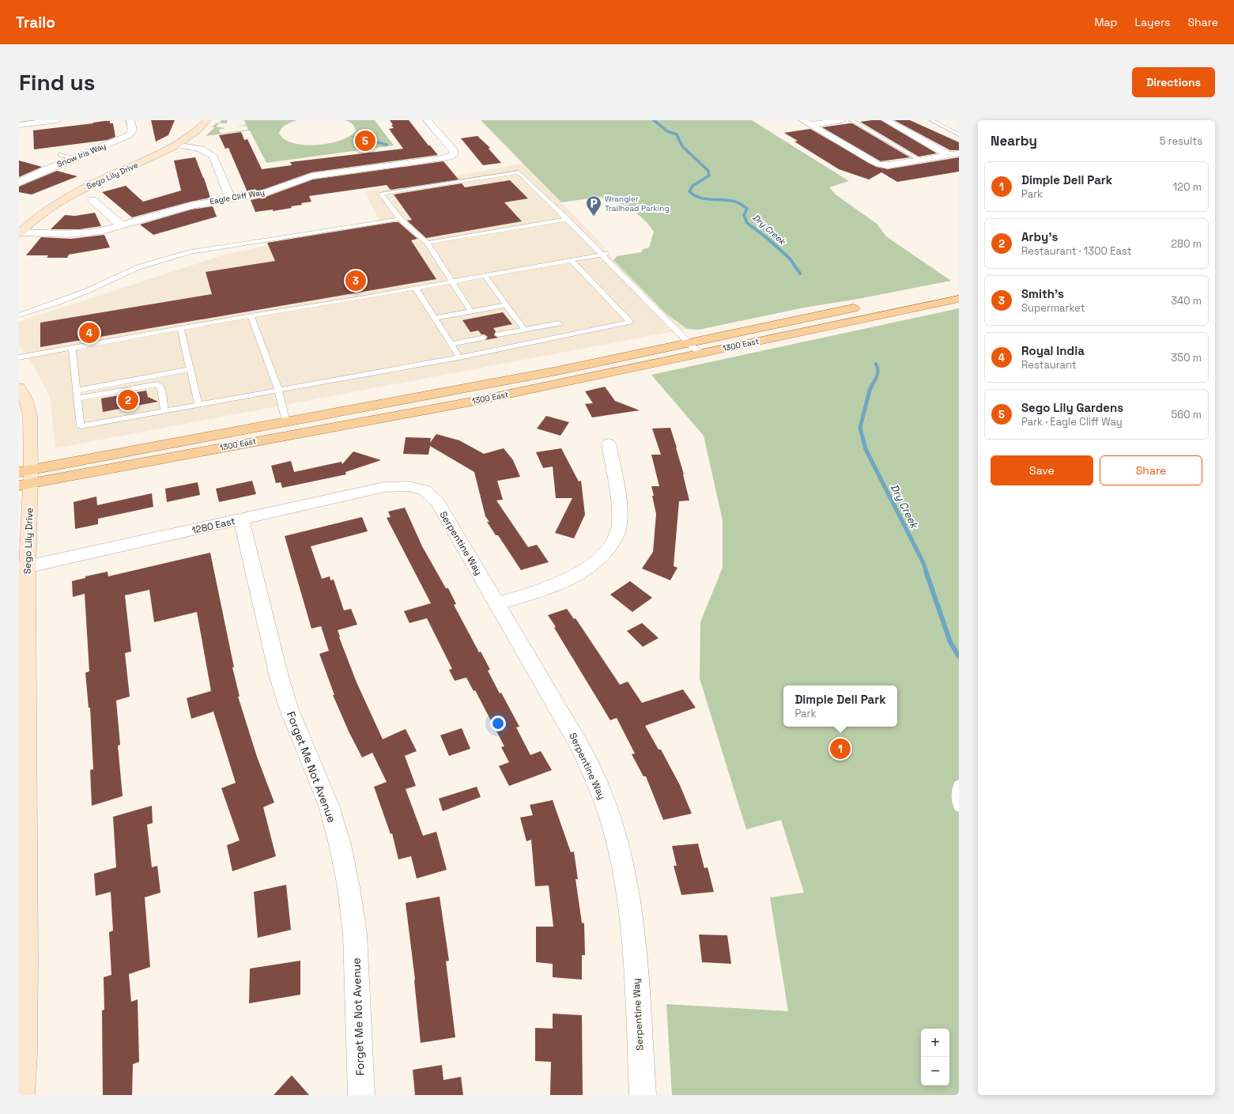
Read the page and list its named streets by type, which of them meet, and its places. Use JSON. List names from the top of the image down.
{
  "streets": {
    "main road": ["1300 East"],
    "street": [
      "Snow Iris Way",
      "Sego Lily Drive",
      "Eagle Cliff Way",
      "1280 East",
      "Serpentine Way",
      "Forget Me Not Avenue"
    ]
  },
  "crossings": [
    ["Sego Lily Drive", "Eagle Cliff Way"],
    ["Sego Lily Drive", "1300 East"],
    ["Sego Lily Drive", "1280 East"],
    ["1280 East", "Serpentine Way"],
    ["1280 East", "Forget Me Not Avenue"]
  ],
  "water": ["Dry Creek"],
  "places": {
    "parking": ["Wrangler Trailhead Parking"]
  },
  "page": {
    "header": "Trailo",
    "nav": ["Map", "Layers", "Share"],
    "buttons": [
      "Directions",
      ["Save", "Share"]
    ],
    "title": "Find us",
    "heading": ["Nearby", "5 results"],
    "pins": [
      "5",
      "3",
      "4",
      "2",
      "1"
    ],
    "list": [
      {
        "mark": "1",
        "name": "Dimple Dell Park",
        "note": "Park",
        "value": "120 m"
      },
      {
        "mark": "2",
        "name": "Arby's",
        "note": "Restaurant · 1300 East",
        "value": "280 m"
      },
      {
        "mark": "3",
        "name": "Smith's",
        "note": "Supermarket",
        "value": "340 m"
      },
      {
        "mark": "4",
        "name": "Royal India",
        "note": "Restaurant",
        "value": "350 m"
      },
      {
        "mark": "5",
        "name": "Sego Lily Gardens",
        "note": "Park · Eagle Cliff Way",
        "value": "560 m"
      }
    ],
    "popup": ["Dimple Dell Park", "Park"],
    "map_buttons": ["+", "−"]
  }
}
